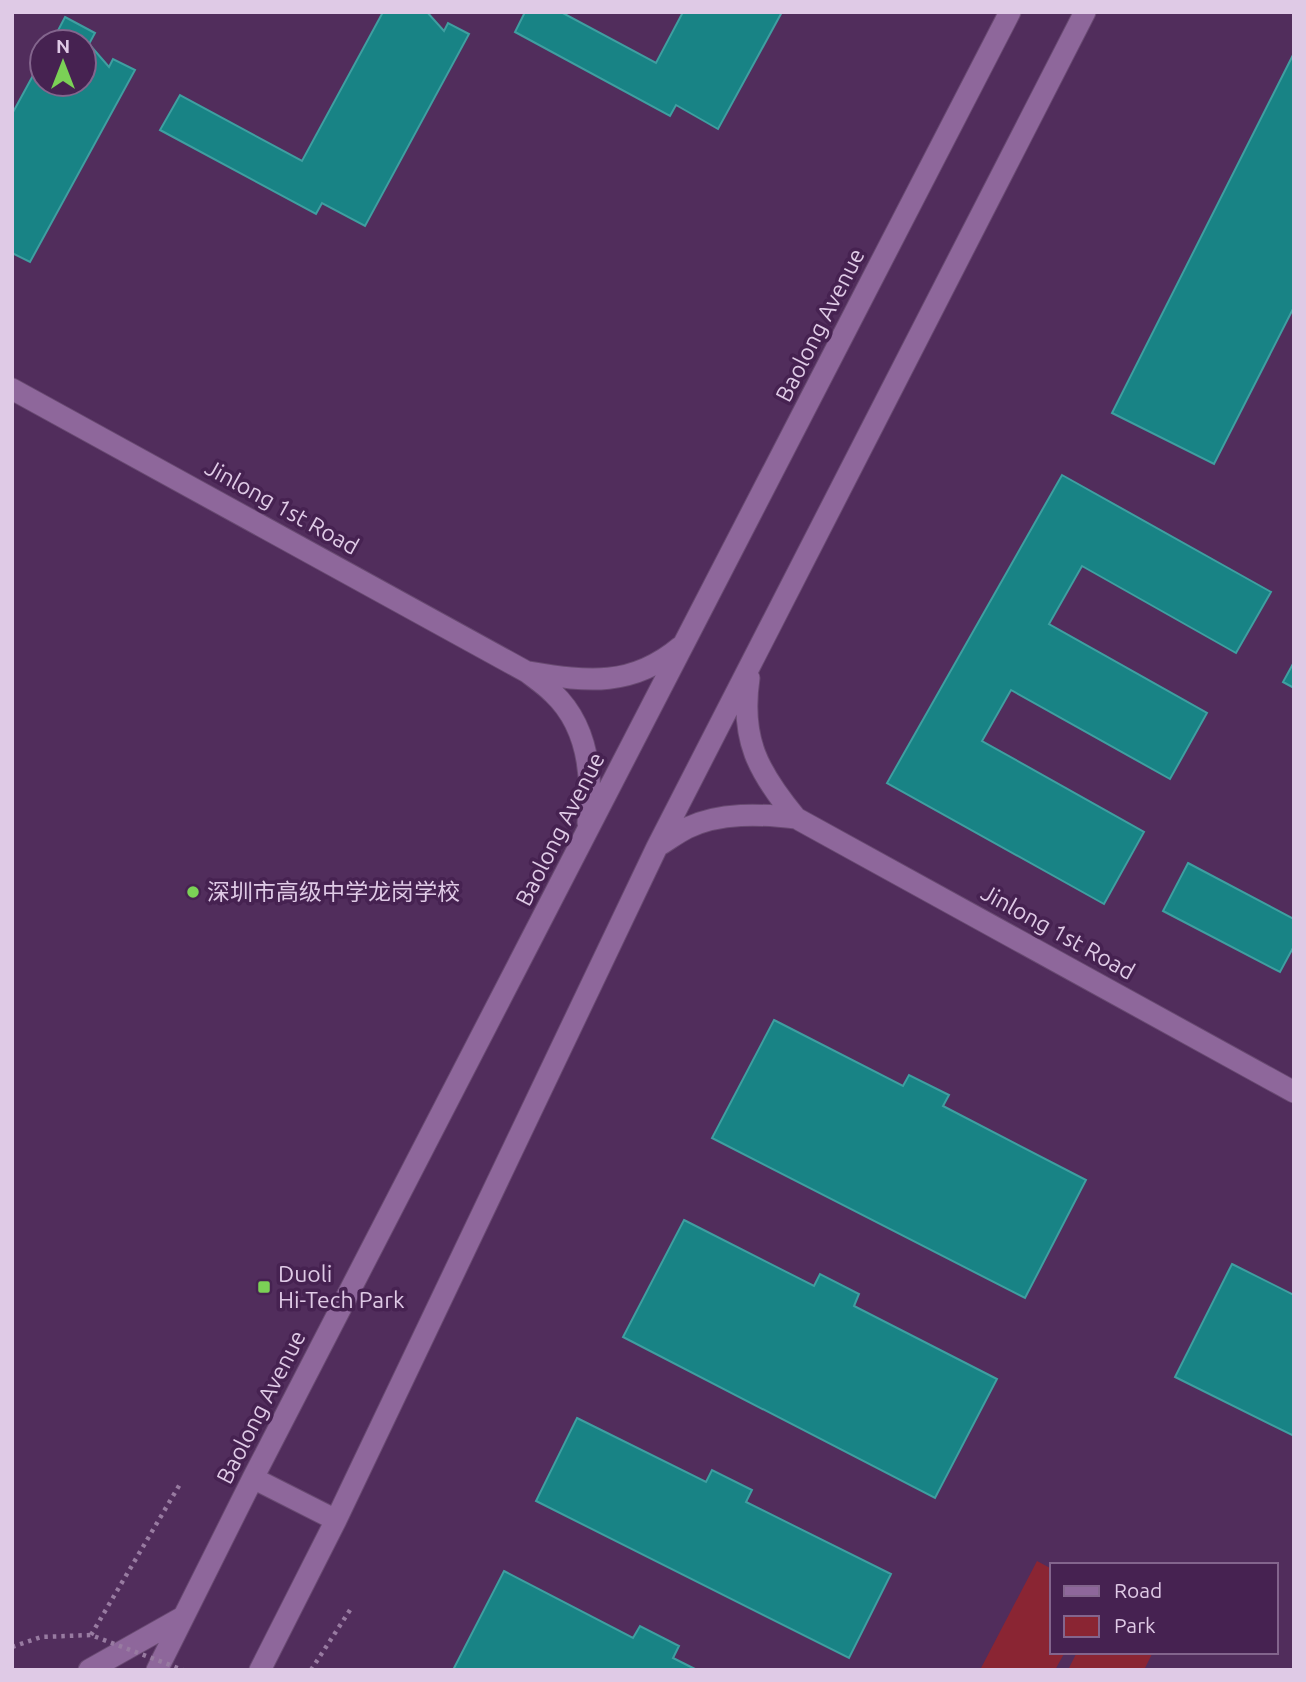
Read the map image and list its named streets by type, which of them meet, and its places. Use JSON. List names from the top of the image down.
{
  "streets": {
    "main road": ["Baolong Avenue", "Jinlong 1st Road"]
  },
  "crossings": [
    ["Baolong Avenue", "Jinlong 1st Road"]
  ],
  "places": {
    "other": ["深圳市高级中学龙岗学校"],
    "transit": ["Duoli Hi-Tech Park"]
  },
  "legend": ["Road", "Park"],
  "north": "top"
}
